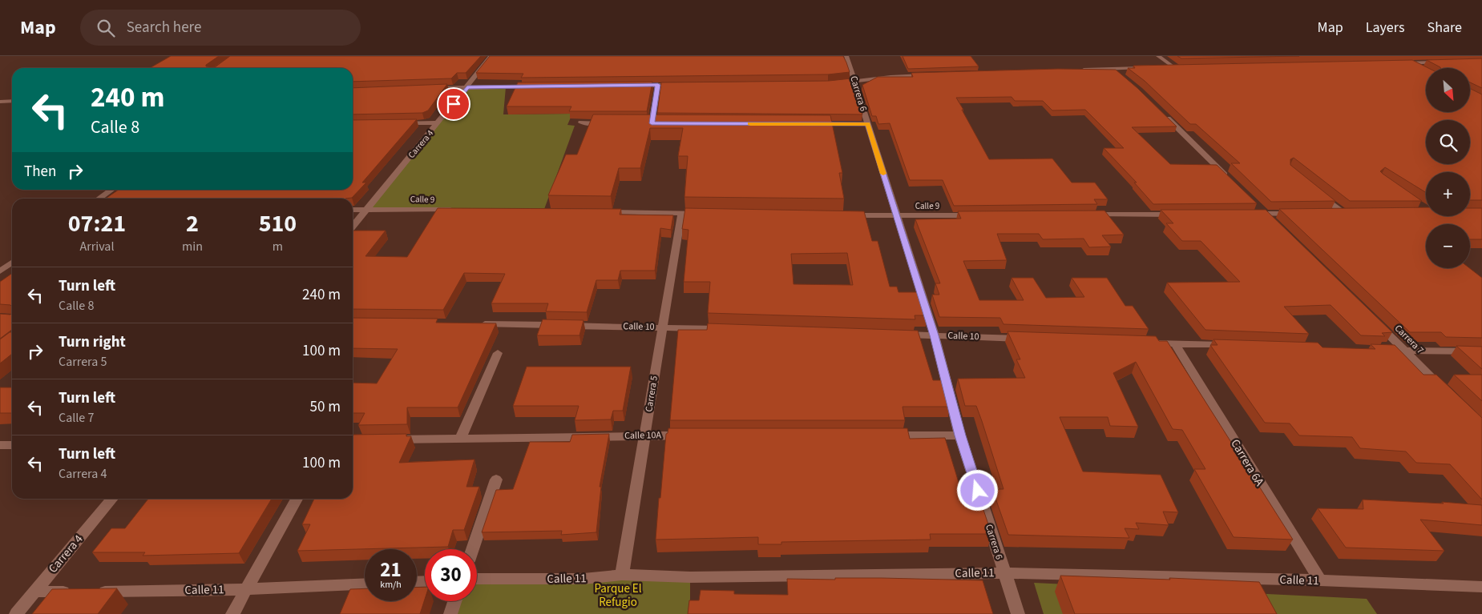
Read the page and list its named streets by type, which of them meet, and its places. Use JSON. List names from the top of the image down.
{
  "streets": {
    "street": [
      "Carrera 6",
      "Carrera 4",
      "Calle 9",
      "Calle 10",
      "Carrera 7",
      "Carrera 5",
      "Calle 10A",
      "Carrera 6A",
      "Calle 11"
    ]
  },
  "crossings": [
    ["Carrera 6", "Calle 9"],
    ["Carrera 6", "Calle 10"],
    ["Carrera 6", "Calle 11"],
    ["Carrera 4", "Calle 9"],
    ["Carrera 4", "Calle 11"],
    ["Calle 10", "Carrera 5"],
    ["Carrera 5", "Calle 10A"],
    ["Carrera 5", "Calle 11"],
    ["Carrera 6A", "Calle 11"]
  ],
  "parks": ["Parque El Refugio"],
  "north": "bottom right",
  "page": {
    "header": "Map",
    "search": "Search here",
    "nav": ["Map", "Layers", "Share"],
    "map_buttons": ["+", "−"],
    "turn": ["240 m", "Calle 8"],
    "then": "Then",
    "eta": [
      "07:21",
      "Arrival",
      "2",
      "min",
      "510",
      "m"
    ],
    "list": [
      {
        "name": "Turn left",
        "note": "Calle 8",
        "value": "240 m"
      },
      {
        "name": "Turn right",
        "note": "Carrera 5",
        "value": "100 m"
      },
      {
        "name": "Turn left",
        "note": "Calle 7",
        "value": "50 m"
      },
      {
        "name": "Turn left",
        "note": "Carrera 4",
        "value": "100 m"
      }
    ],
    "speed": "21 km/h",
    "limit": "30"
  }
}
